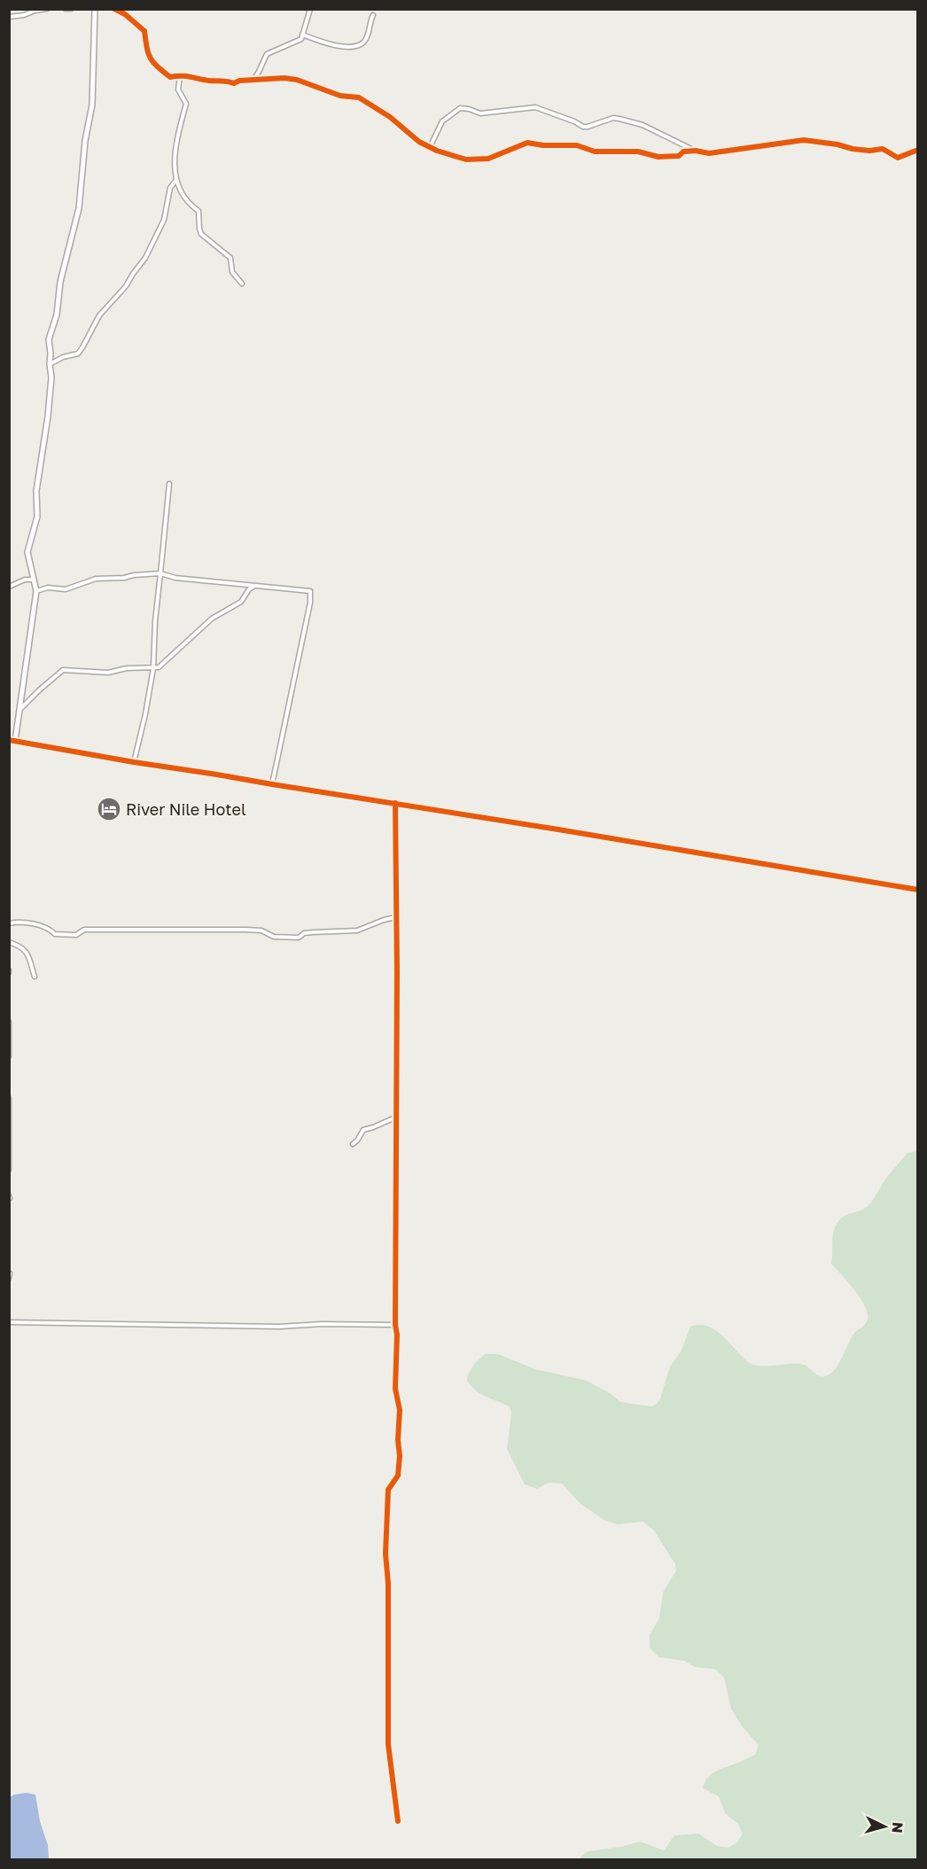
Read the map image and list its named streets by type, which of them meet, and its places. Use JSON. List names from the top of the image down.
{
  "places": {
    "hotel": ["River Nile Hotel"]
  },
  "north": "right"
}
